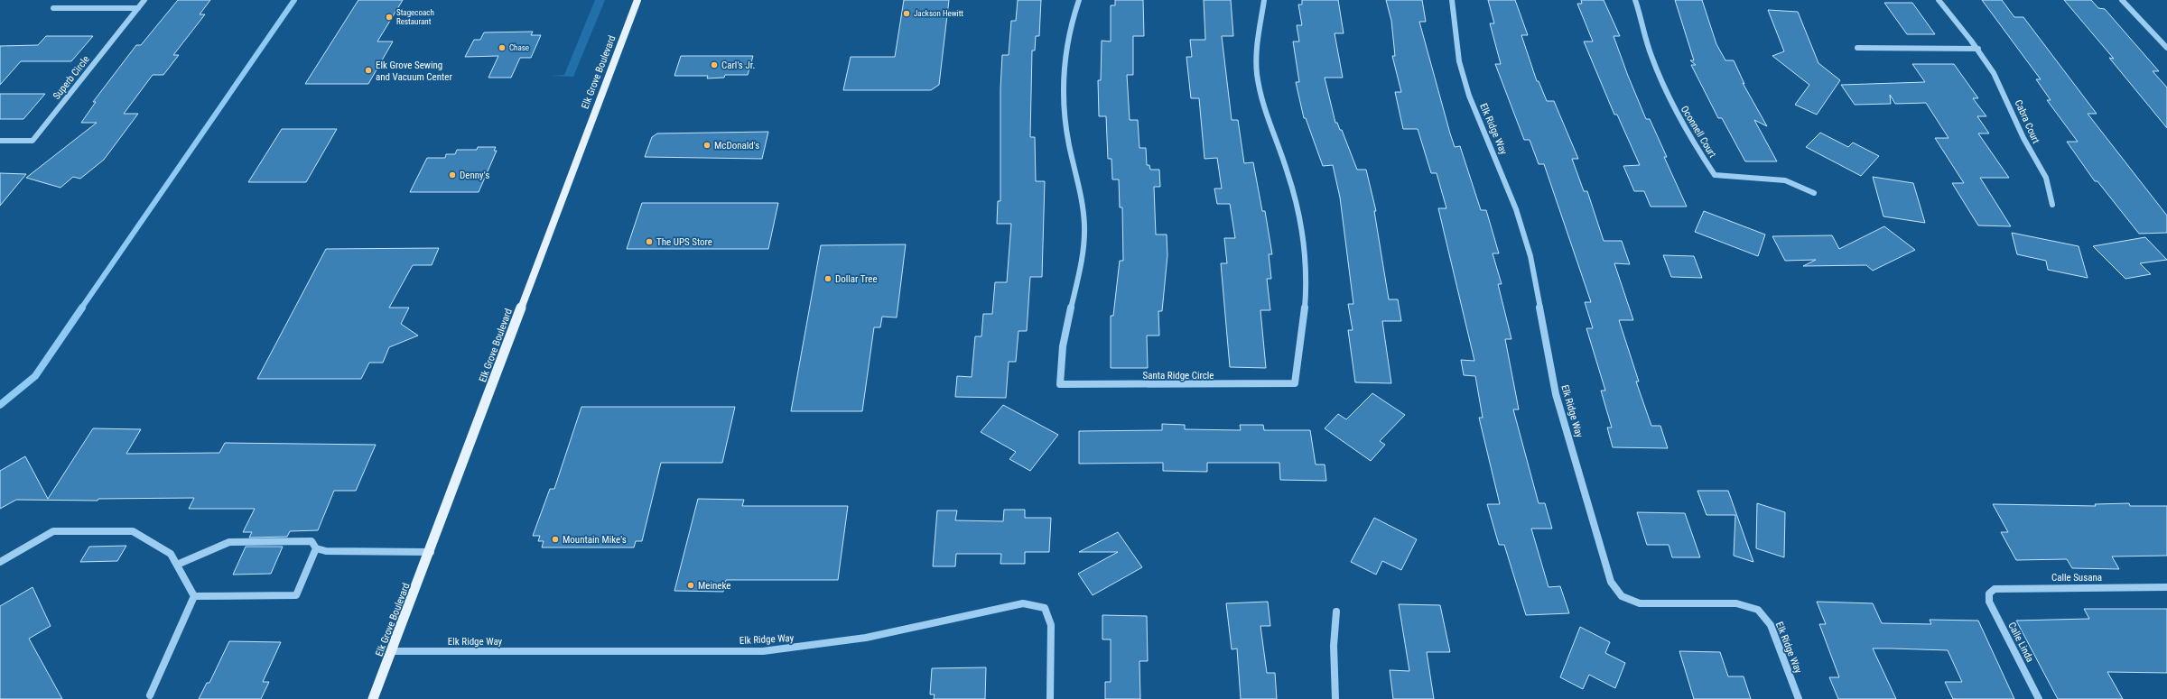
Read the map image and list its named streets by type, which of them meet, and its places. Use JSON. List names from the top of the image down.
{
  "streets": {
    "main road": ["Elk Grove Boulevard"],
    "street": [
      "Superb Circle",
      "Cabra Court",
      "Elk Ridge Way",
      "Oconnell Court",
      "Santa Ridge Circle",
      "Calle Susana",
      "Calle Linda"
    ]
  },
  "crossings": [
    ["Elk Grove Boulevard", "Elk Ridge Way"],
    ["Calle Susana", "Calle Linda"]
  ],
  "places": [
    "Jackson Hewitt",
    "Stagecoach Restaurant",
    "Chase",
    "Carl's Jr.",
    "Elk Grove Sewing and Vacuum Center",
    "McDonald's",
    "Denny's",
    "The UPS Store",
    "Dollar Tree",
    "Mountain Mike's",
    "Meineke"
  ]
}
